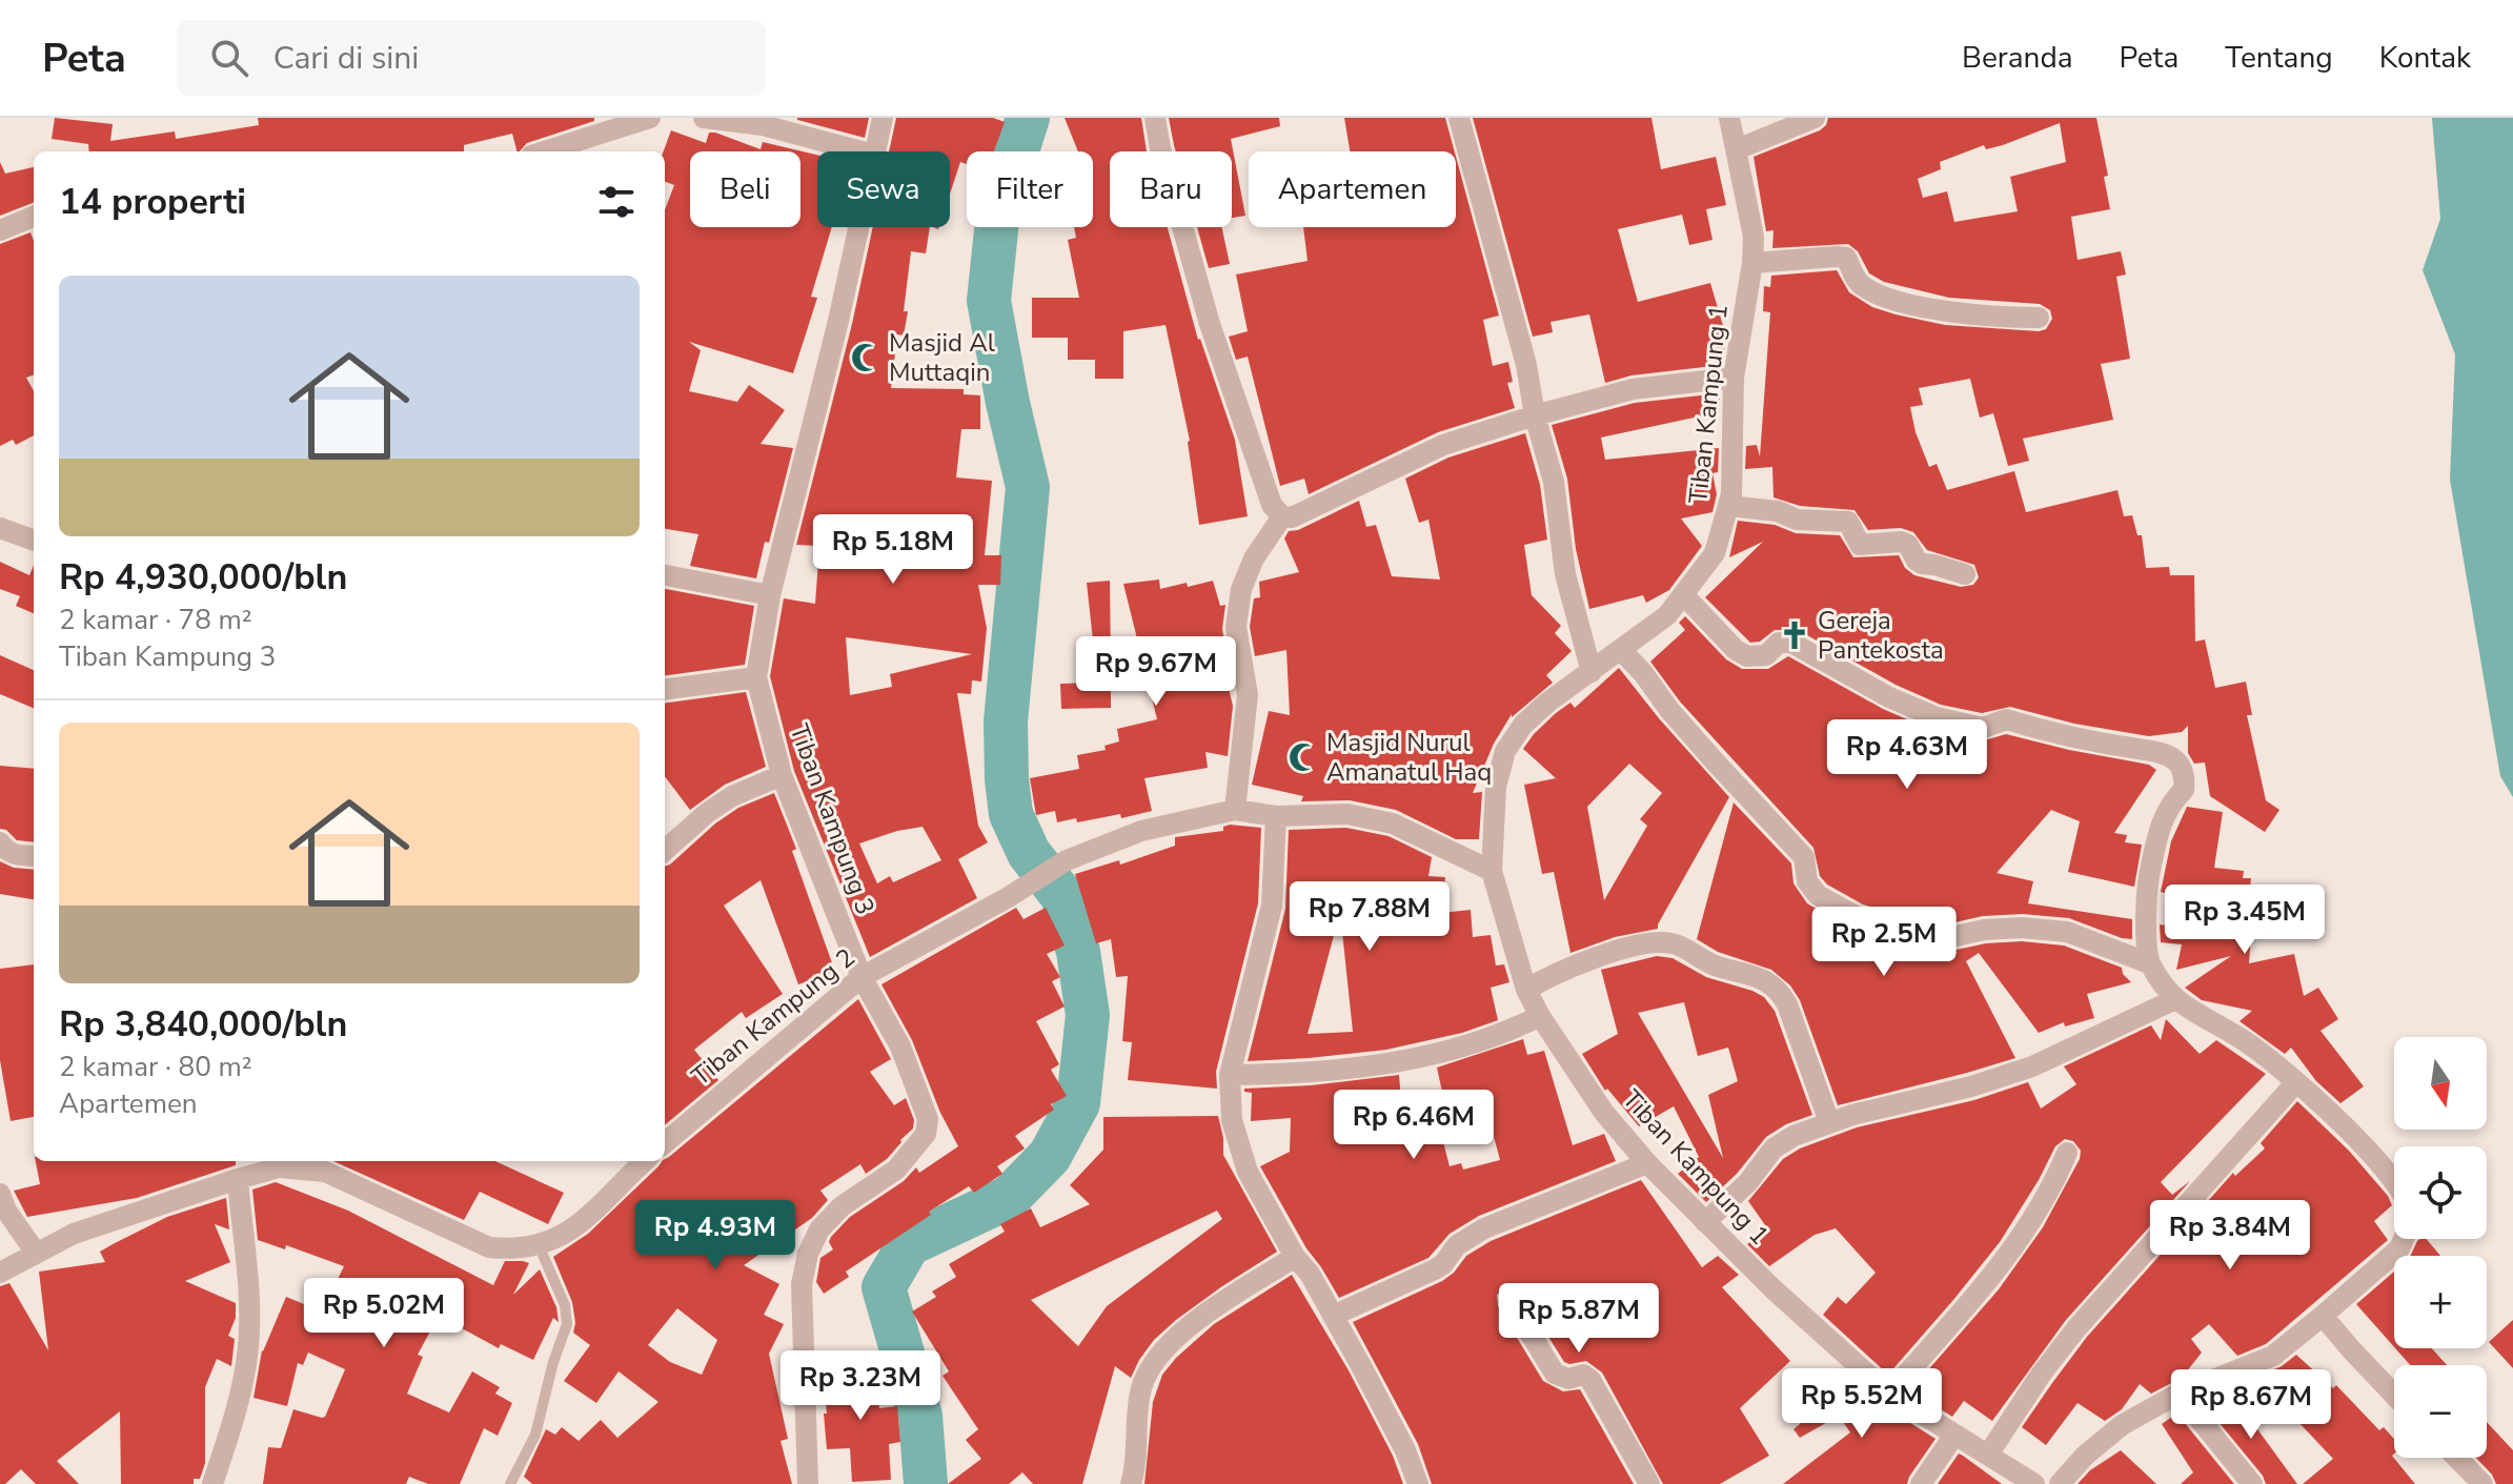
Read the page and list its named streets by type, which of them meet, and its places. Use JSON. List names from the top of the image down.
{
  "streets": {
    "street": ["Tiban Kampung 1", "Tiban Kampung 3", "Tiban Kampung 2"]
  },
  "crossings": [
    ["Tiban Kampung 1", "Tiban Kampung 2"],
    ["Tiban Kampung 3", "Tiban Kampung 2"]
  ],
  "places": {
    "mosque": ["Masjid Al Muttaqin", "Masjid Nurul Amanatul Haq"],
    "church": ["Gereja Pantekosta"]
  },
  "north": "bottom",
  "page": {
    "header": "Peta",
    "search": "Cari di sini",
    "nav": [
      "Beranda",
      "Peta",
      "Tentang",
      "Kontak"
    ],
    "chip": [
      "Beli",
      "Sewa",
      "Filter",
      "Baru",
      "Apartemen"
    ],
    "heading": "14 properti",
    "list": [
      {
        "name": "Rp 4,930,000/bln",
        "note": "2 kamar · 78 m² · Tiban Kampung 3"
      },
      {
        "name": "Rp 3,840,000/bln",
        "note": "2 kamar · 80 m² · Apartemen"
      }
    ],
    "price": [
      "Rp 5.18M",
      "Rp 9.67M",
      "Rp 4.63M",
      "Rp 7.88M",
      "Rp 3.45M",
      "Rp 2.5M",
      "Rp 6.46M",
      "Rp 4.93M",
      "Rp 3.84M",
      "Rp 5.02M",
      "Rp 5.87M",
      "Rp 3.23M",
      "Rp 5.52M",
      "Rp 8.67M"
    ],
    "map_buttons": ["+", "−"]
  }
}
